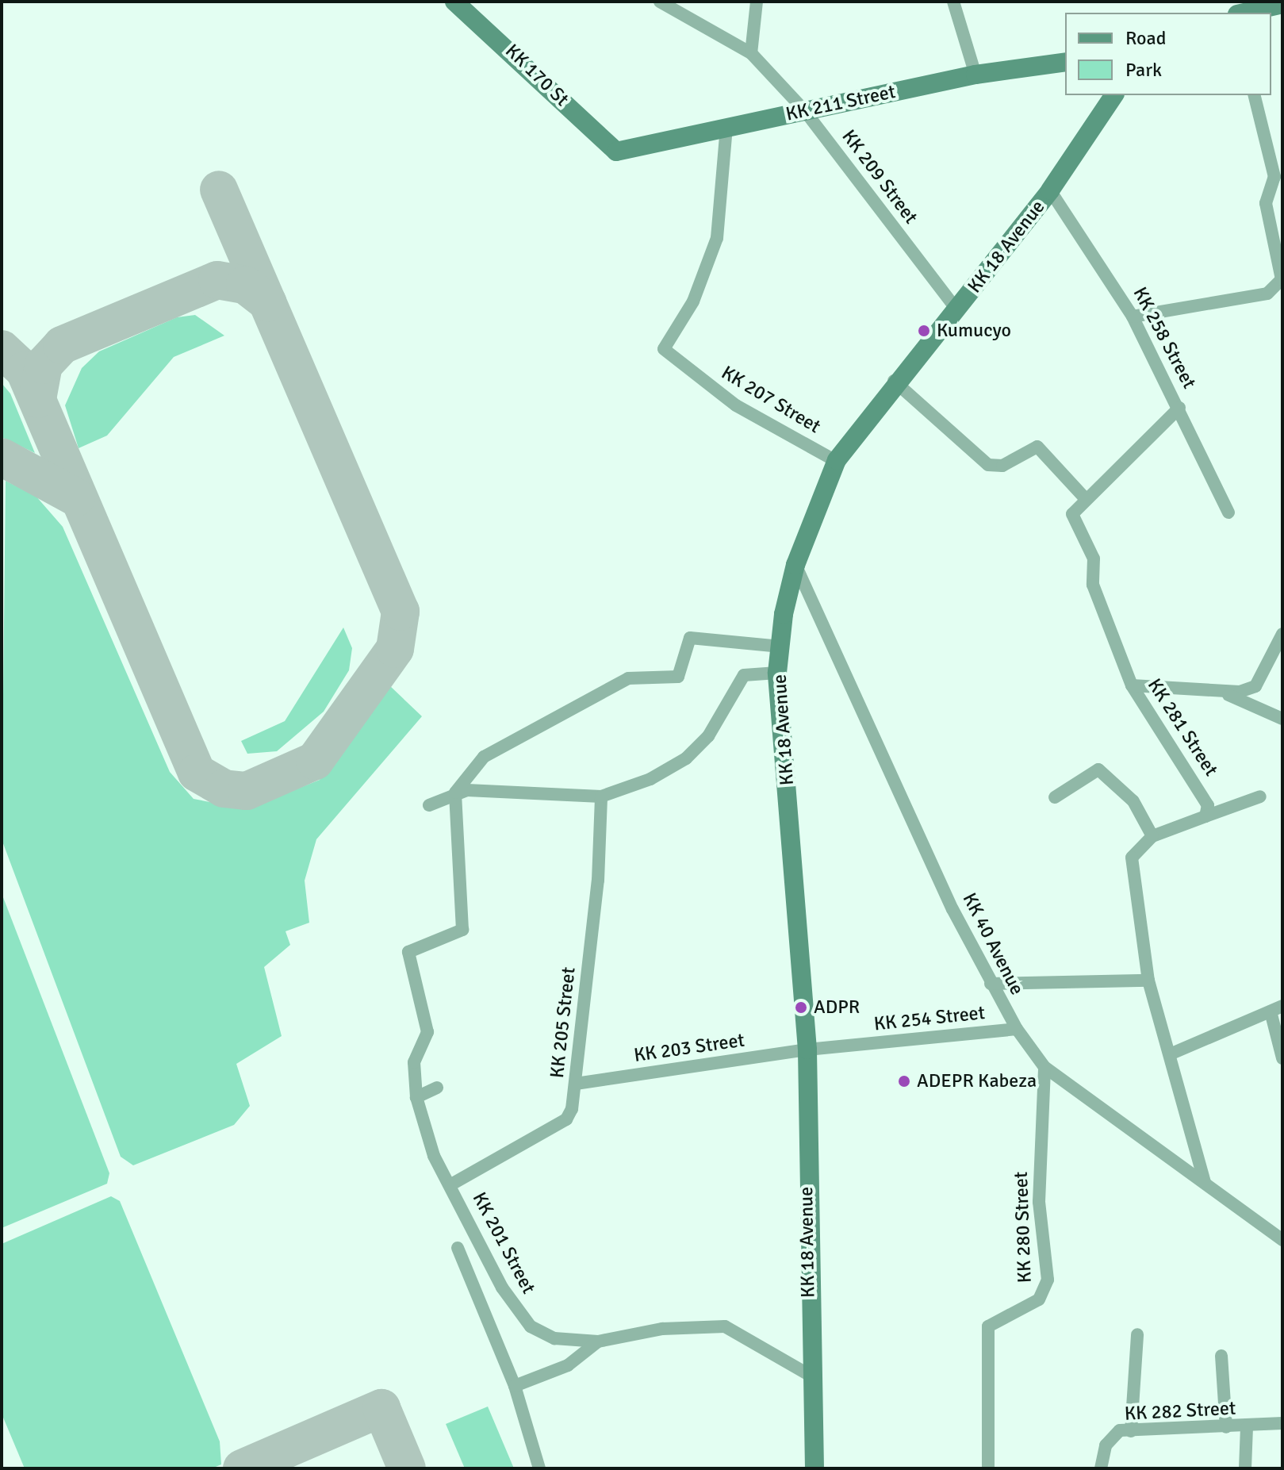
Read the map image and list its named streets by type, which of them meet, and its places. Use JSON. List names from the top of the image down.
{
  "streets": {
    "main road": ["KK 170 St", "KK 211 Street", "KK 18 Avenue"],
    "street": [
      "KK 209 Street",
      "KK 258 Street",
      "KK 207 Street",
      "KK 281 Street",
      "KK 40 Avenue",
      "KK 254 Street",
      "KK 205 Street",
      "KK 203 Street",
      "KK 280 Street",
      "KK 201 Street",
      "KK 282 Street"
    ]
  },
  "crossings": [
    ["KK 170 St", "KK 211 Street"],
    ["KK 211 Street", "KK 209 Street"],
    ["KK 211 Street", "KK 207 Street"],
    ["KK 209 Street", "KK 18 Avenue"],
    ["KK 18 Avenue", "KK 258 Street"],
    ["KK 18 Avenue", "KK 207 Street"],
    ["KK 18 Avenue", "KK 40 Avenue"],
    ["KK 18 Avenue", "KK 254 Street"],
    ["KK 18 Avenue", "KK 203 Street"],
    ["KK 18 Avenue", "KK 201 Street"],
    ["KK 258 Street", "KK 281 Street"],
    ["KK 40 Avenue", "KK 254 Street"],
    ["KK 40 Avenue", "KK 280 Street"],
    ["KK 254 Street", "KK 203 Street"],
    ["KK 205 Street", "KK 203 Street"],
    ["KK 205 Street", "KK 201 Street"]
  ],
  "places": ["Kumucyo", "ADPR", "ADEPR Kabeza"],
  "legend": ["Road", "Park"]
}
